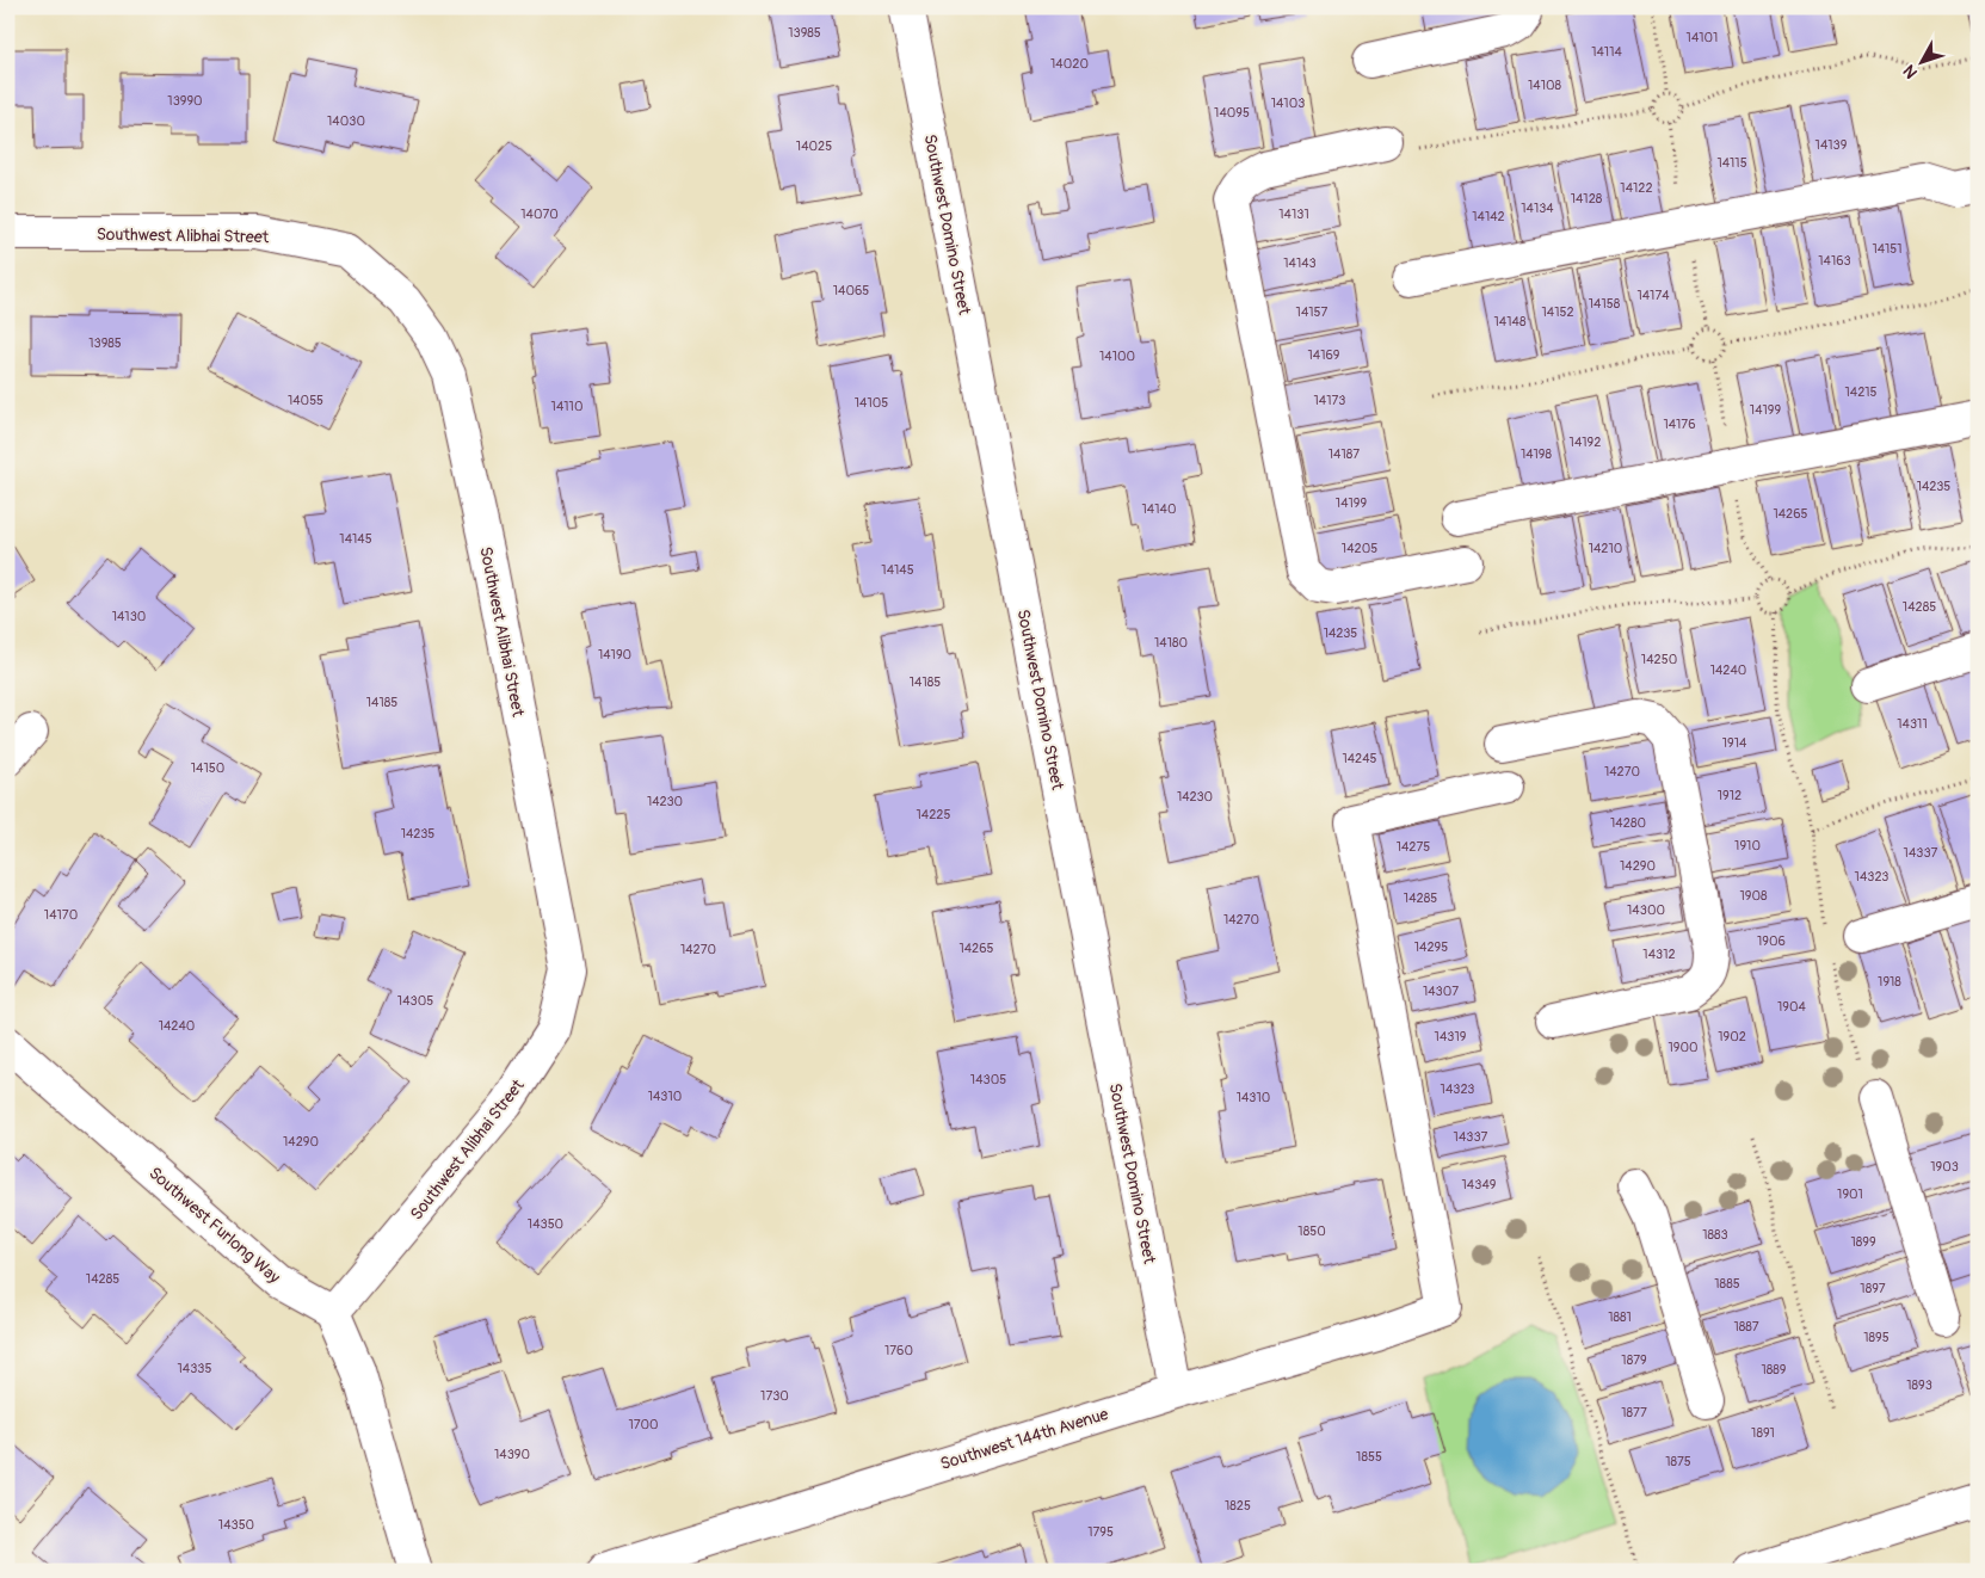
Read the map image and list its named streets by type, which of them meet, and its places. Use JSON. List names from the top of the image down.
{
  "streets": {
    "street": [
      "Southwest Domino Street",
      "Southwest Alibhai Street",
      "Southwest Furlong Way",
      "Southwest 144th Avenue"
    ]
  },
  "crossings": [
    ["Southwest Domino Street", "Southwest 144th Avenue"],
    ["Southwest Alibhai Street", "Southwest Furlong Way"]
  ],
  "house_numbers": [
    "13985",
    "14101",
    "14114",
    "14020",
    "14108",
    "13990",
    "14103",
    "14095",
    "14030",
    "14139",
    "14025",
    "14115",
    "14122",
    "14128",
    "14134",
    "14070",
    "14131",
    "14142",
    "14151",
    "14163",
    "14143",
    "14065",
    "14174",
    "14158",
    "14157",
    "14152",
    "14148",
    "13985",
    "14169",
    "14100",
    "14215",
    "14055",
    "14173",
    "14105",
    "14110",
    "14199",
    "14176",
    "14192",
    "14187",
    "14198",
    "14235",
    "14199",
    "14140",
    "14265",
    "14145",
    "14205",
    "14210",
    "14145",
    "14285",
    "14130",
    "14235",
    "14180",
    "14190",
    "14250",
    "14240",
    "14185",
    "14185",
    "14311",
    "1914",
    "14245",
    "14150",
    "14270",
    "1912",
    "14230",
    "14230",
    "14225",
    "14280",
    "14235",
    "1910",
    "14275",
    "14337",
    "14290",
    "14323",
    "1908",
    "14285",
    "14300",
    "14170",
    "14270",
    "1906",
    "14295",
    "14265",
    "14270",
    "14312",
    "1918",
    "14307",
    "14305",
    "1904",
    "14240",
    "14319",
    "1902",
    "1900",
    "14305",
    "14323",
    "14310",
    "14310",
    "14337",
    "14290",
    "1903",
    "14349",
    "1901",
    "14350",
    "1850",
    "1883",
    "1899",
    "14285",
    "1885",
    "1897",
    "1881",
    "1887",
    "1895",
    "1760",
    "1879",
    "14335",
    "1889",
    "1893",
    "1730",
    "1877",
    "1700",
    "1891",
    "14390",
    "1855",
    "1875",
    "1825",
    "14350",
    "1795"
  ],
  "north": "bottom left"
}
